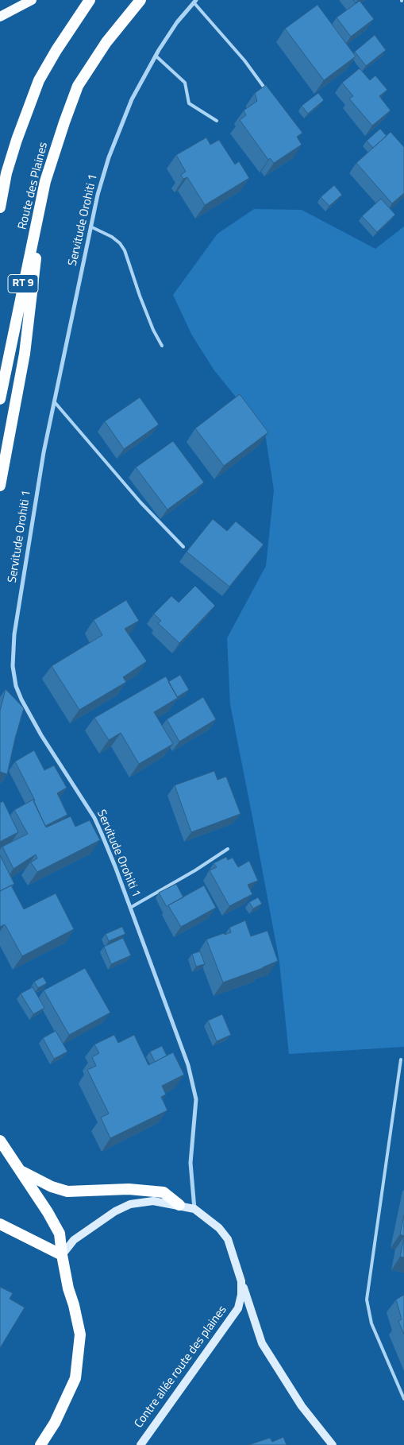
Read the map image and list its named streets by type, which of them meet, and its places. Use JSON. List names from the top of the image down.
{
  "streets": {
    "highway": ["Route des Plaines", "RT 9"],
    "main road": ["Contre allée route des plaines"],
    "street": ["Servitude Orohiti 1"]
  },
  "crossings": [
    ["Servitude Orohiti 1", "Contre allée route des plaines"]
  ]
}
